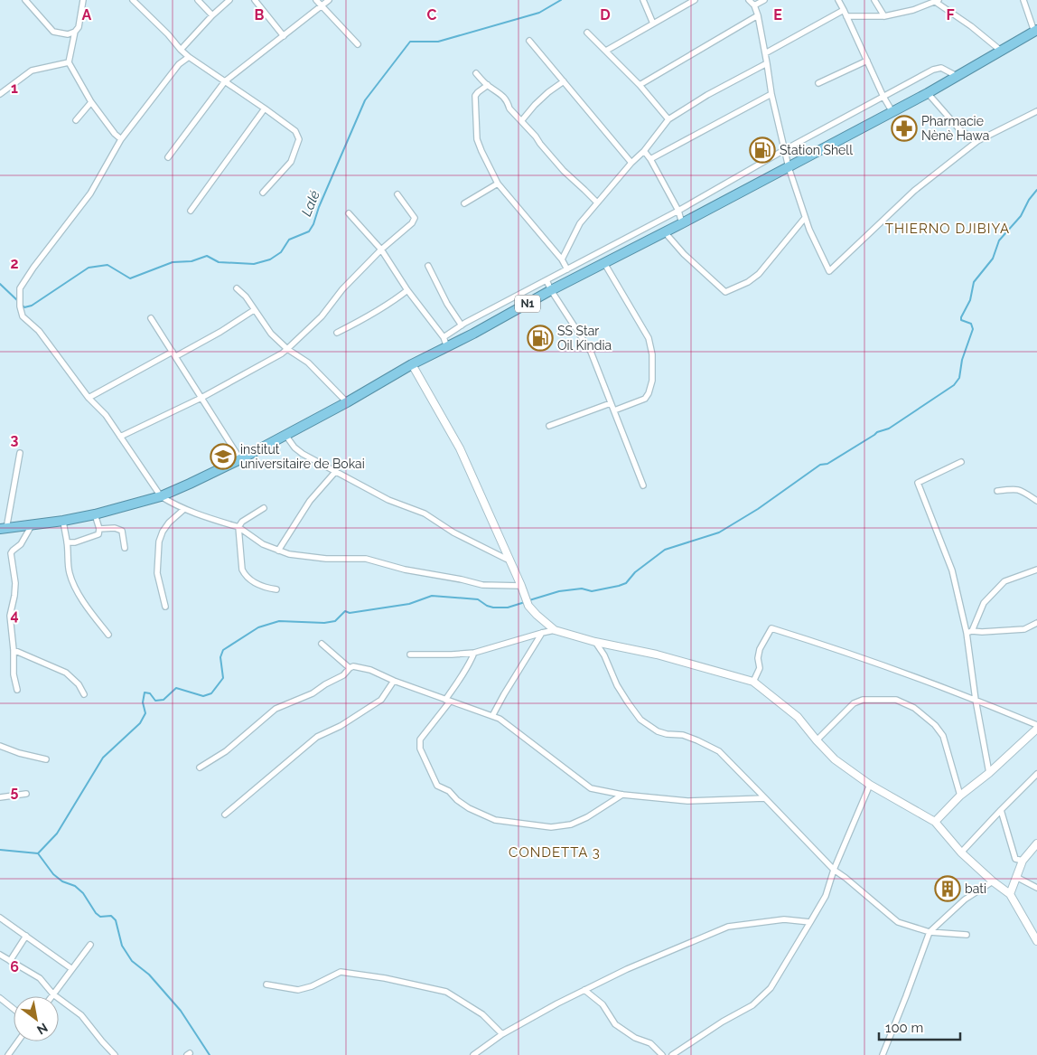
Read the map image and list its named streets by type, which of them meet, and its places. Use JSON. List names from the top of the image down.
{
  "streets": {
    "highway": ["N1"]
  },
  "districts": ["THIERNO DJIBIYA", "СONDETTA 3"],
  "water": ["Lalé"],
  "places": {
    "pharmacy": ["Pharmacie Nènè Hawa"],
    "fuel station": ["Station Shell", "SS Star Oil Kindia"],
    "school or university": ["institut universitaire de Bokai"],
    "building": ["bati"]
  },
  "scale_bar": "100 m",
  "north": "bottom right",
  "grid": {
    "columns": [
      "A",
      "B",
      "C",
      "D",
      "E",
      "F"
    ],
    "rows": [
      "1",
      "2",
      "3",
      "4",
      "5",
      "6"
    ]
  }
}
